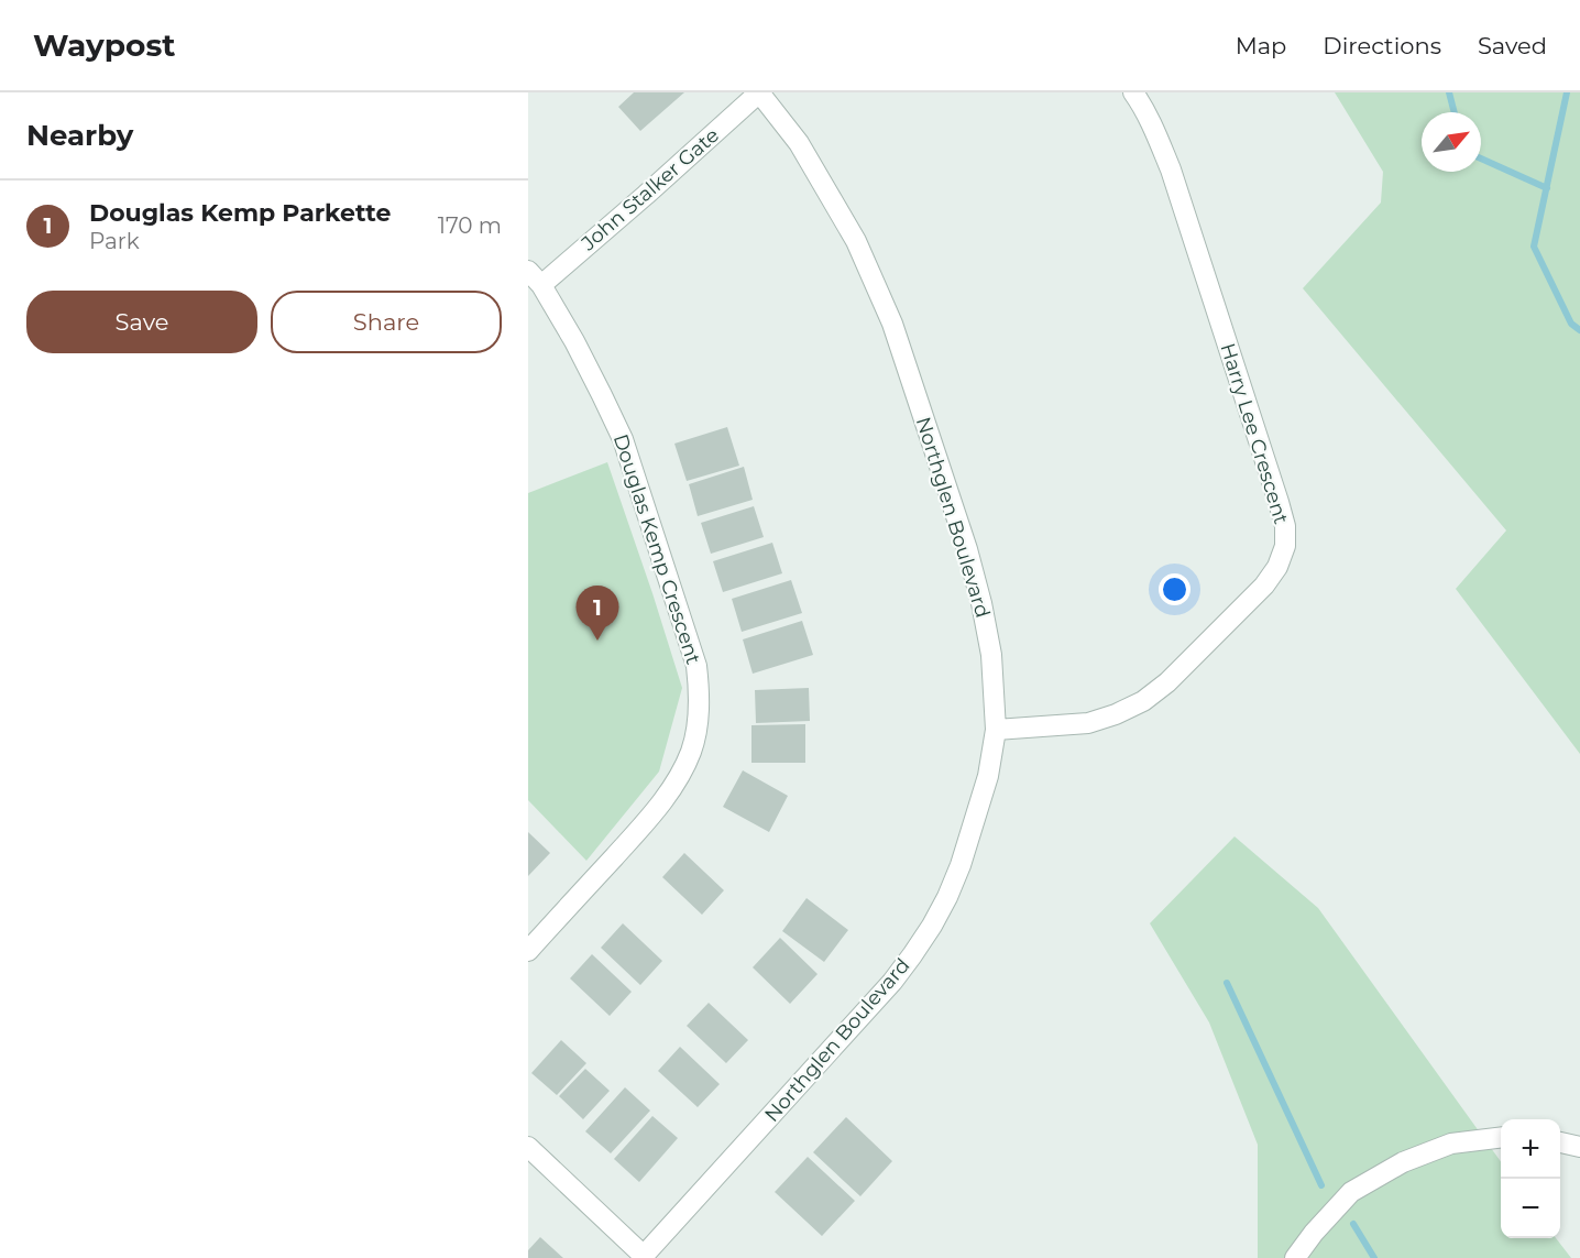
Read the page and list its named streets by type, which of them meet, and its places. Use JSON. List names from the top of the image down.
{
  "streets": {
    "street": [
      "John Stalker Gate",
      "Harry Lee Crescent",
      "Northglen Boulevard",
      "Douglas Kemp Crescent"
    ]
  },
  "crossings": [
    ["John Stalker Gate", "Northglen Boulevard"],
    ["John Stalker Gate", "Douglas Kemp Crescent"],
    ["Harry Lee Crescent", "Northglen Boulevard"]
  ],
  "north": "top right",
  "page": {
    "header": "Waypost",
    "nav": ["Map", "Directions", "Saved"],
    "heading": "Nearby",
    "list": [
      {
        "mark": "1",
        "name": "Douglas Kemp Parkette",
        "note": "Park",
        "value": "170 m"
      }
    ],
    "buttons": ["Save", "Share"],
    "pins": "1",
    "map_buttons": ["+", "−"]
  }
}
